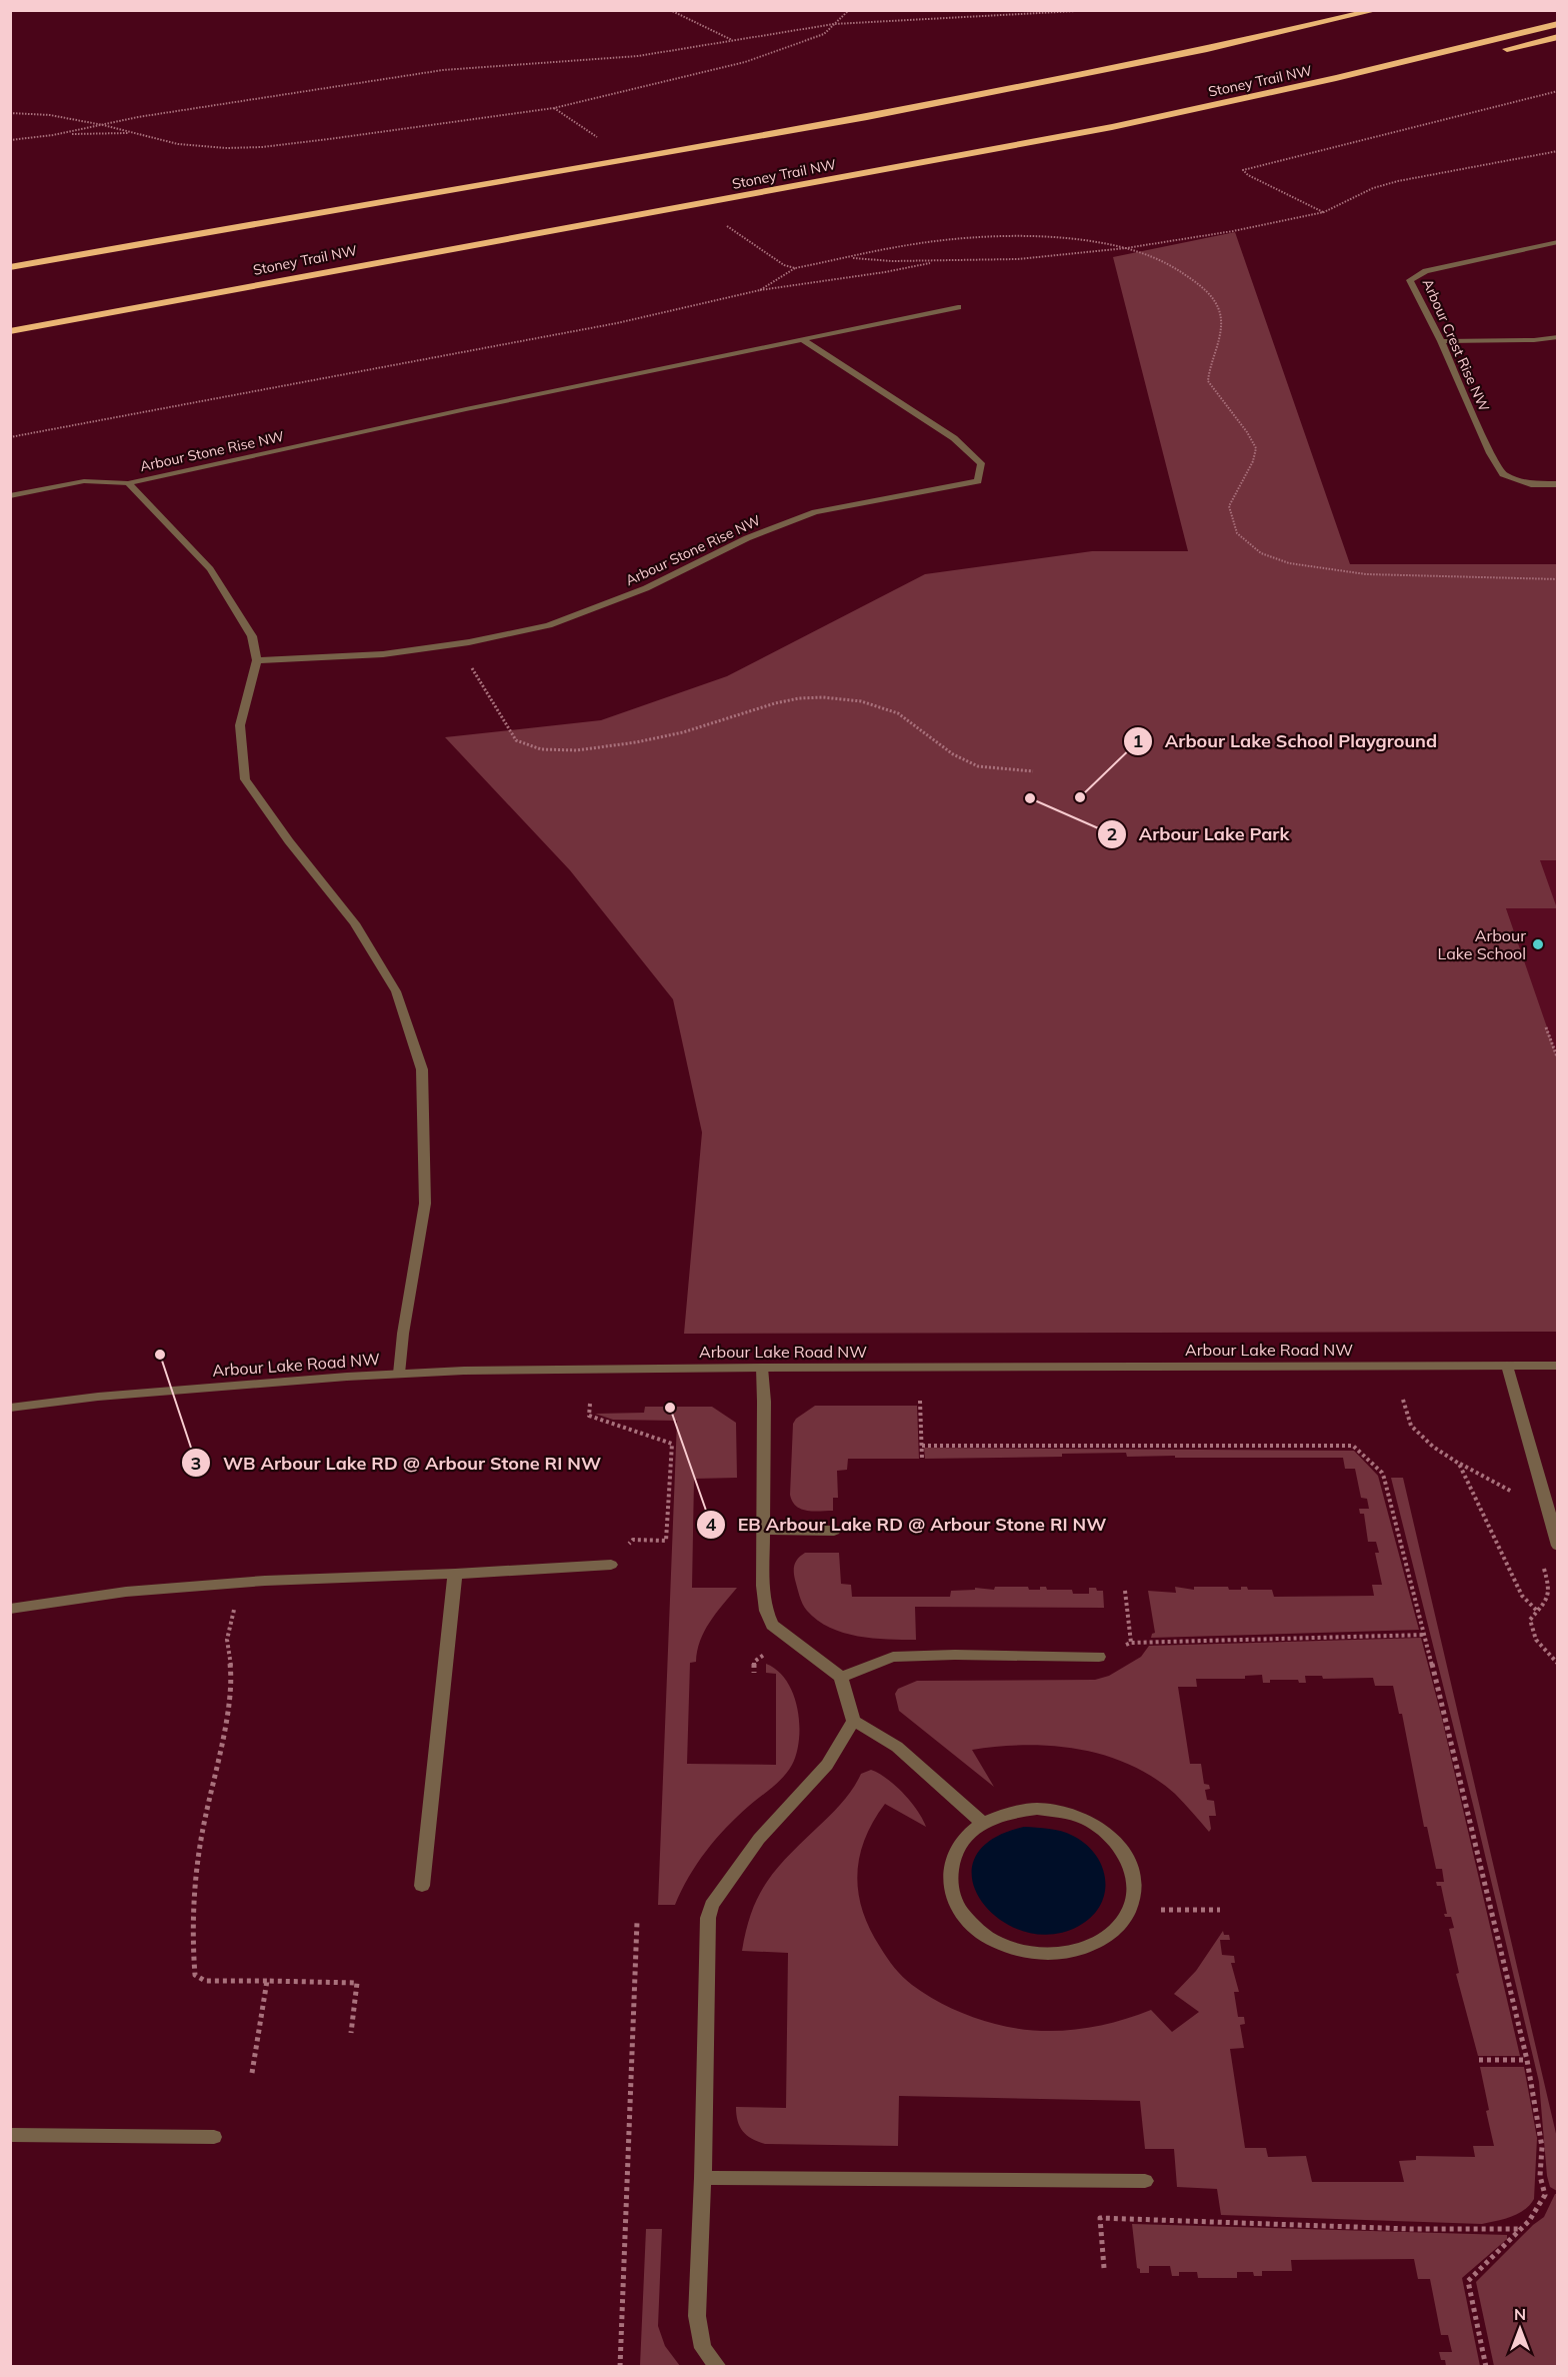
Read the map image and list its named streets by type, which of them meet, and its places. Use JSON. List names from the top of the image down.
{
  "streets": {
    "highway": ["Stoney Trail NW"],
    "street": ["Arbour Crest Rise NW", "Arbour Stone Rise NW", "Arbour Lake Road NW"]
  },
  "places": [
    "Arbour Lake School Playground",
    "Arbour Lake Park",
    "Arbour Lake School",
    "WB Arbour Lake RD @ Arbour Stone RI NW",
    "EB Arbour Lake RD @ Arbour Stone RI NW"
  ],
  "north": "top"
}
